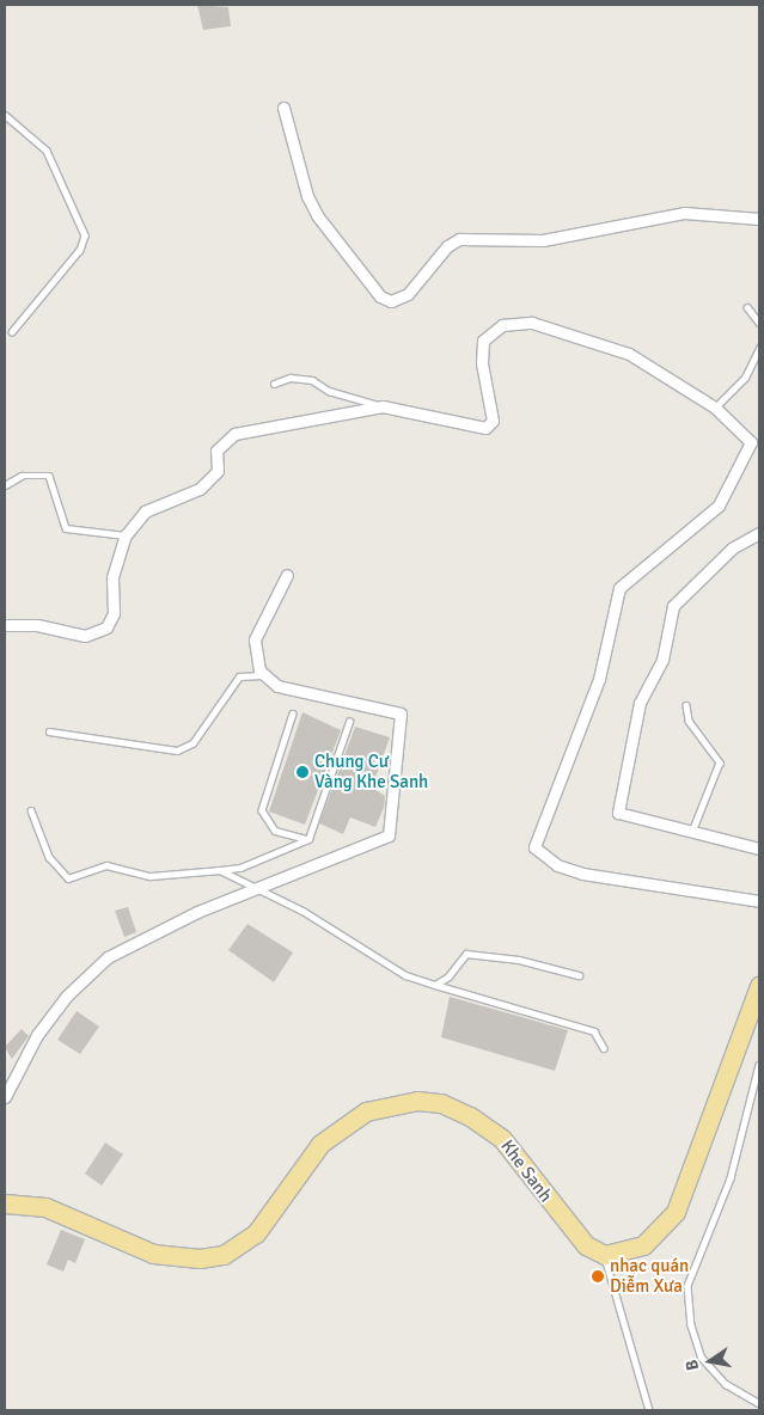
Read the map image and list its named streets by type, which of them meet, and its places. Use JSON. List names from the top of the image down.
{
  "streets": {
    "highway": ["Khe Sanh"]
  },
  "places": ["Chung Cư Vàng Khe Sanh", "nhạc quán Diễm Xưa"],
  "north": "left"
}
